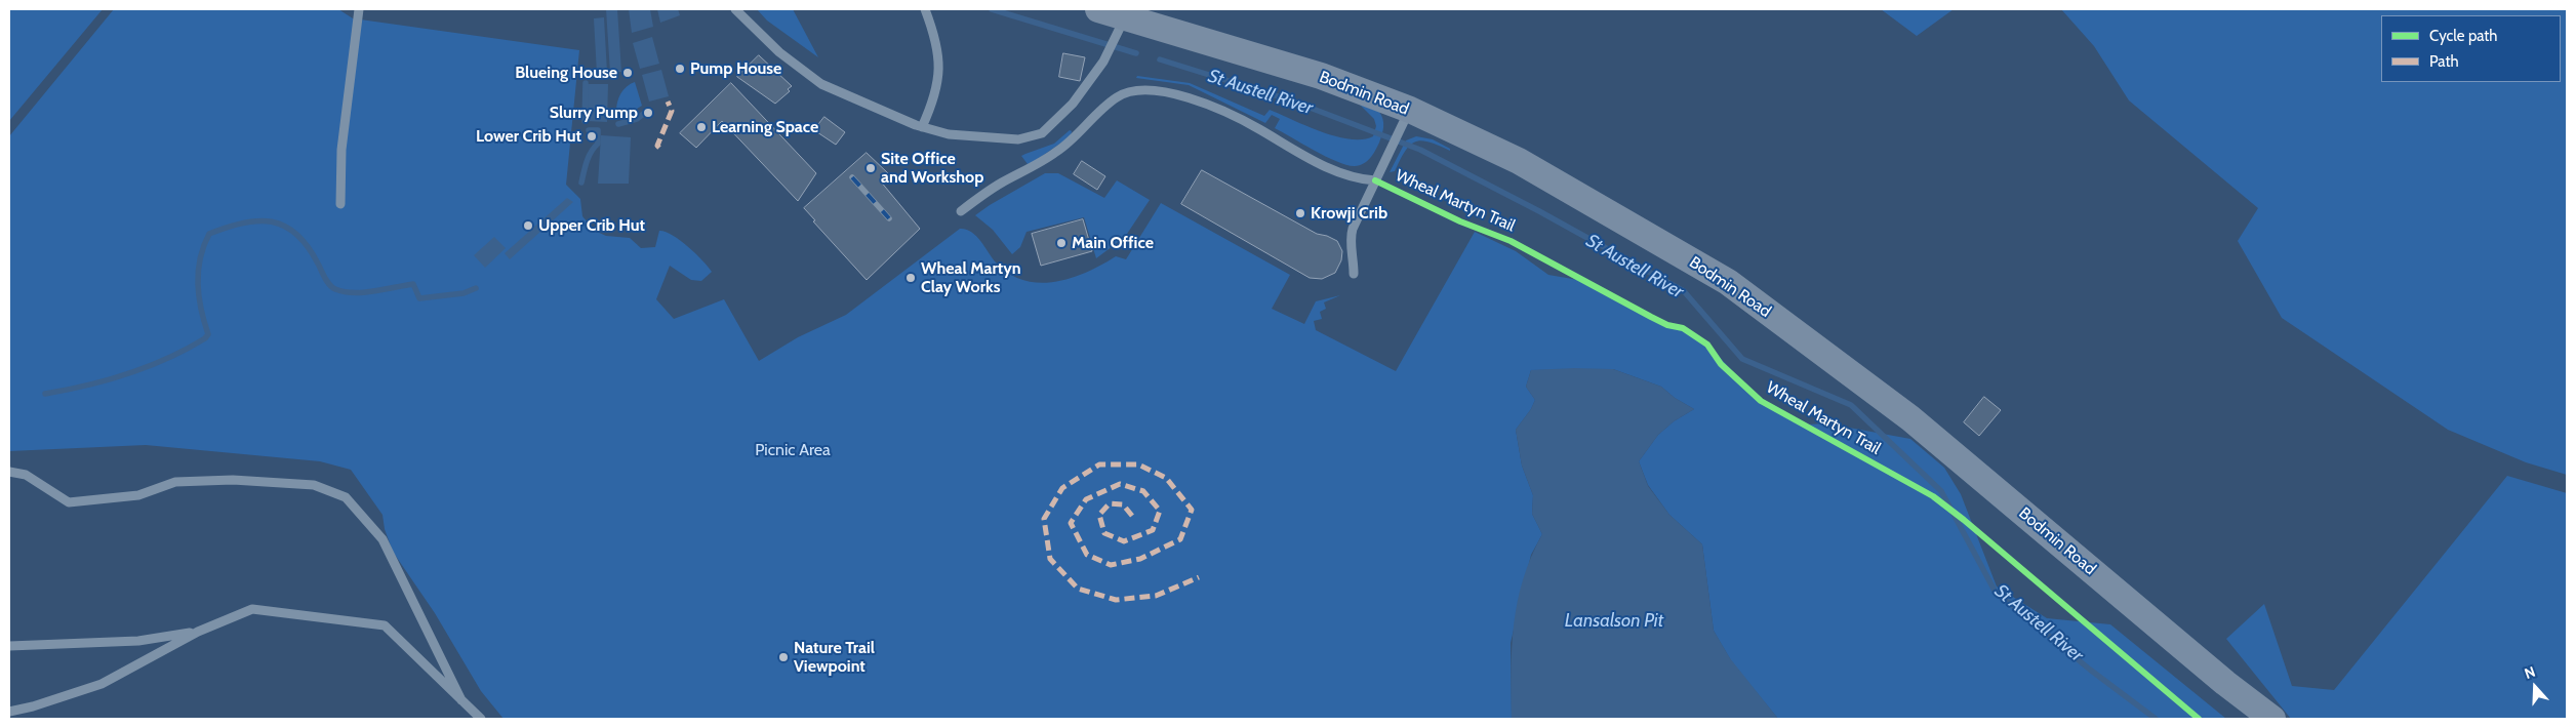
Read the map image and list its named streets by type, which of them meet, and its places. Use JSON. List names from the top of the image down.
{
  "streets": {
    "main road": ["Bodmin Road"],
    "cycle path": ["Wheal Martyn Trail"]
  },
  "water": ["St Austell River", "Lansalson Pit"],
  "parks": ["Picnic Area"],
  "places": [
    "Pump House",
    "Blueing House",
    "Slurry Pump",
    "Learning Space",
    "Lower Crib Hut",
    "Site Office and Workshop",
    "Krowji Crib",
    "Upper Crib Hut",
    "Main Office",
    "Wheal Martyn Clay Works",
    "Nature Trail Viewpoint"
  ],
  "legend": ["Cycle path", "Path"],
  "north": "top"
}
